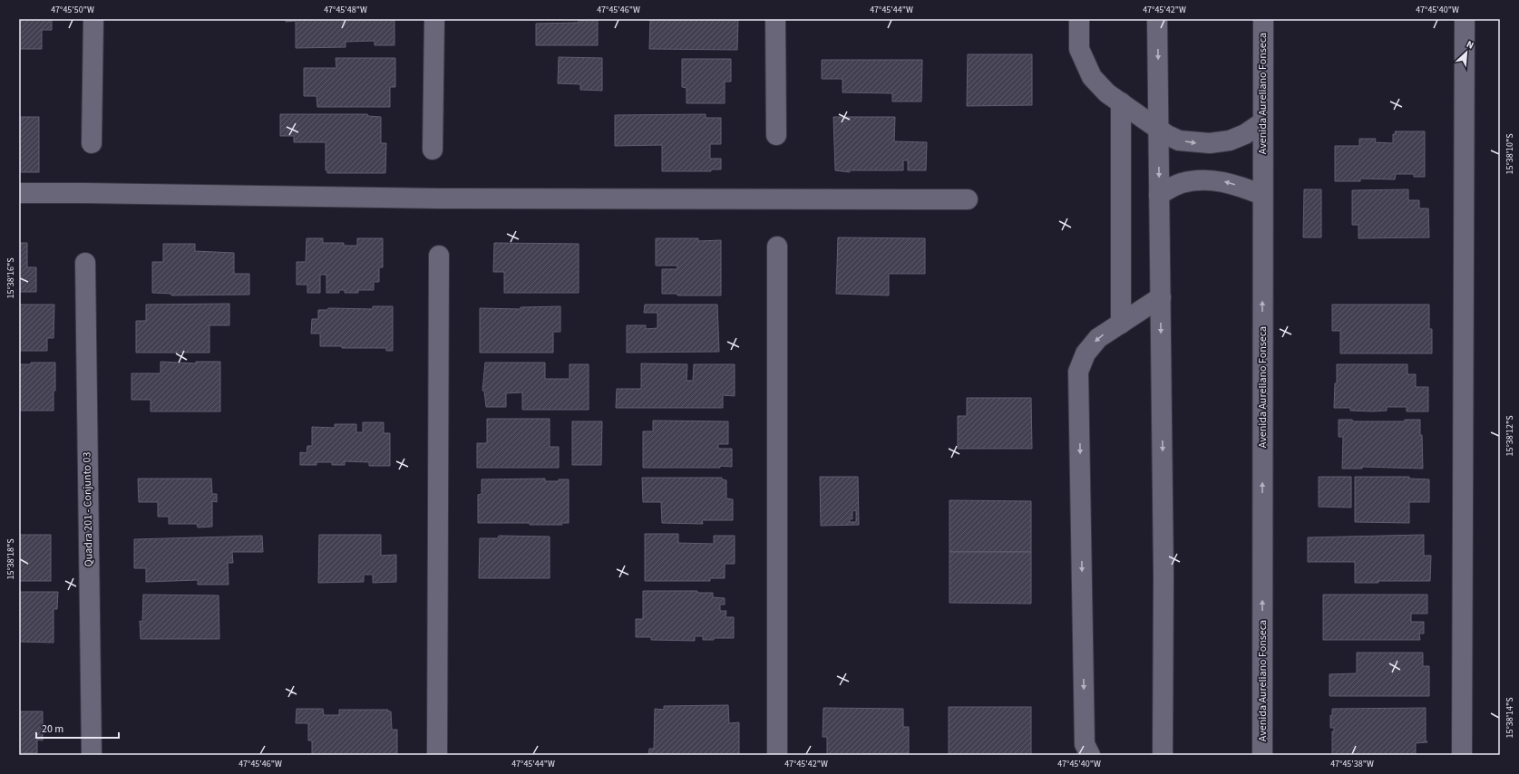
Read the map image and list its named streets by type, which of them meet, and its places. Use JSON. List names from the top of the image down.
{
  "streets": {
    "street": ["Avenida Aureliano Fonseca", "Quadra 201 - Conjunto 03"]
  },
  "scale_bar": "20 m",
  "north": "top right",
  "coordinates": [
    "47°45'50\"W",
    "47°45'48\"W",
    "47°45'46\"W",
    "47°45'44\"W",
    "47°45'42\"W",
    "47°45'40\"W",
    "15°38'10\"S",
    "15°38'16\"S",
    "15°38'12\"S",
    "15°38'18\"S",
    "15°38'14\"S",
    "47°45'38\"W"
  ]
}
